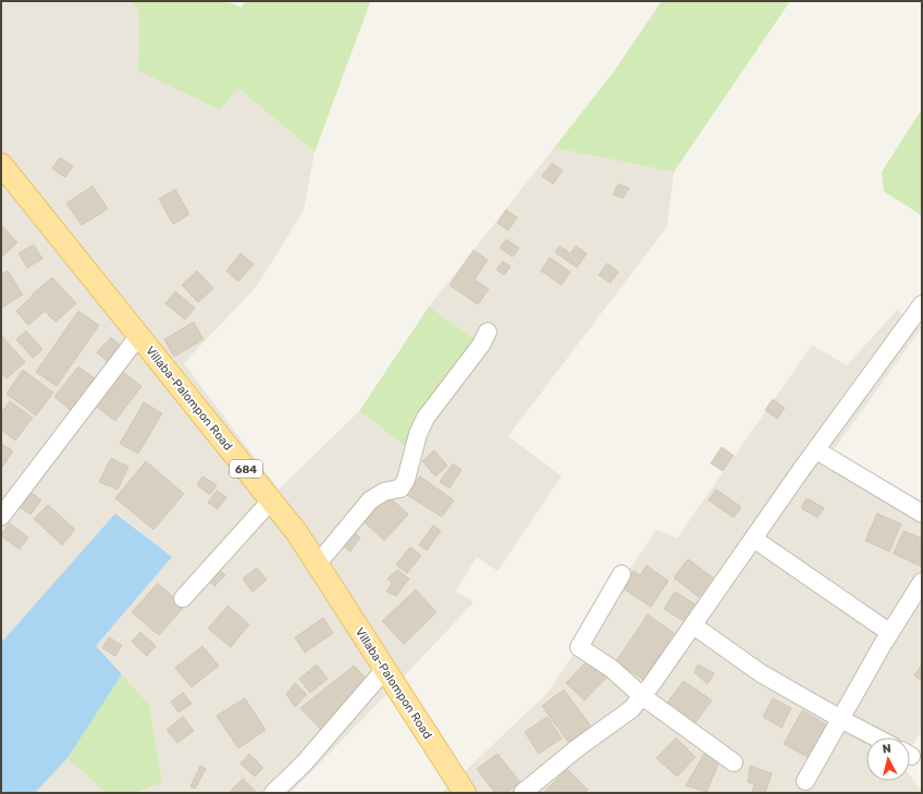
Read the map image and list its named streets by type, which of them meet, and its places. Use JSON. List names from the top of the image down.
{
  "streets": {
    "main road": ["Villaba-Palompon Road", "684"]
  },
  "north": "top"
}
